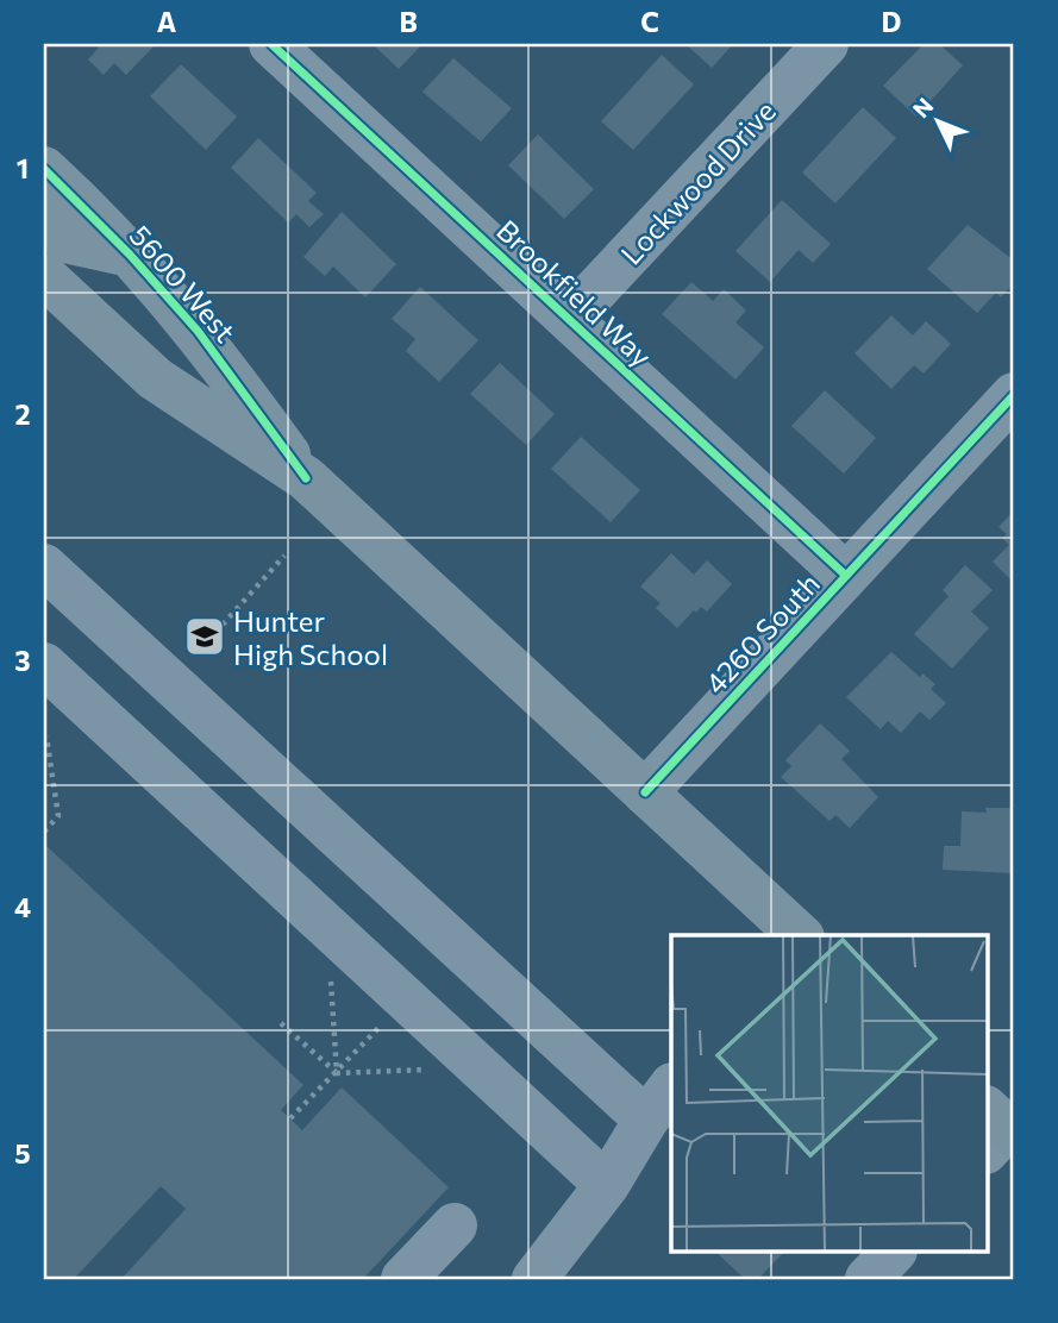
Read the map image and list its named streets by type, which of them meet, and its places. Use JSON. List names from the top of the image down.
{
  "streets": {
    "main road": ["5600 West"],
    "street": ["Lockwood Drive", "Brookfield Way", "4260 South"]
  },
  "crossings": [
    ["Lockwood Drive", "Brookfield Way"],
    ["5600 West", "4260 South"],
    ["Brookfield Way", "4260 South"]
  ],
  "places": {
    "school or university": ["Hunter High School"]
  },
  "north": "top left",
  "grid": {
    "columns": [
      "A",
      "B",
      "C",
      "D"
    ],
    "rows": [
      "1",
      "2",
      "3",
      "4",
      "5"
    ]
  }
}
